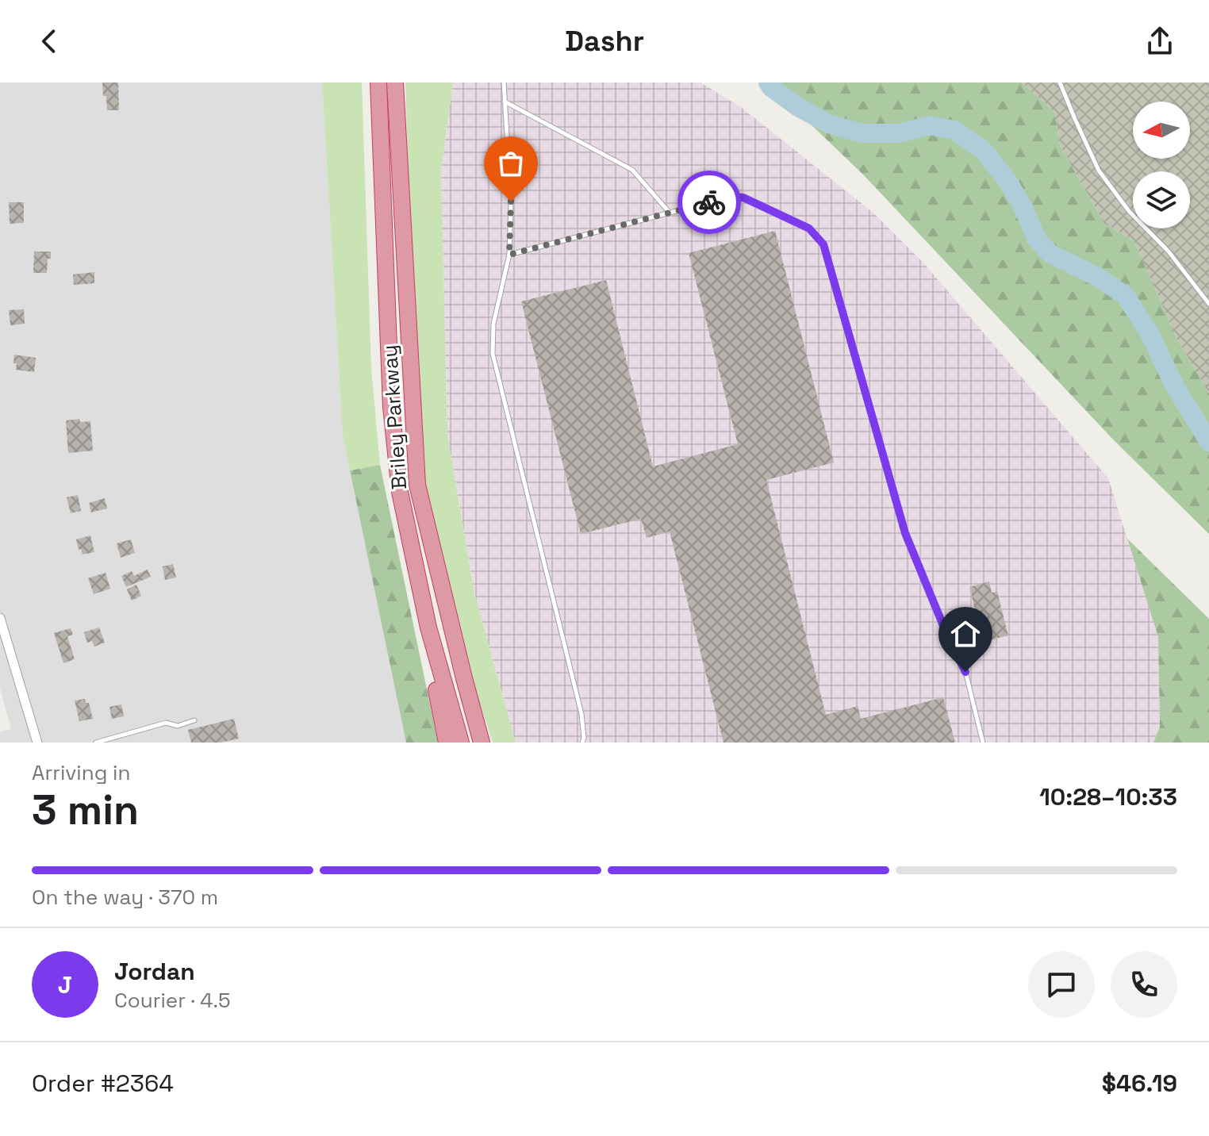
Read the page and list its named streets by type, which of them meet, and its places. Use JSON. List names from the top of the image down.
{
  "streets": {
    "highway": ["Briley Parkway"]
  },
  "north": "left",
  "page": {
    "header": "Dashr",
    "heading": ["3 min", "Arriving in", "10:28–10:33"],
    "panel": [
      "Jordan",
      "Courier · 4.5",
      "Order #2364",
      "$46.19"
    ],
    "bar": "On the way · 370 m",
    "round": "J"
  }
}
